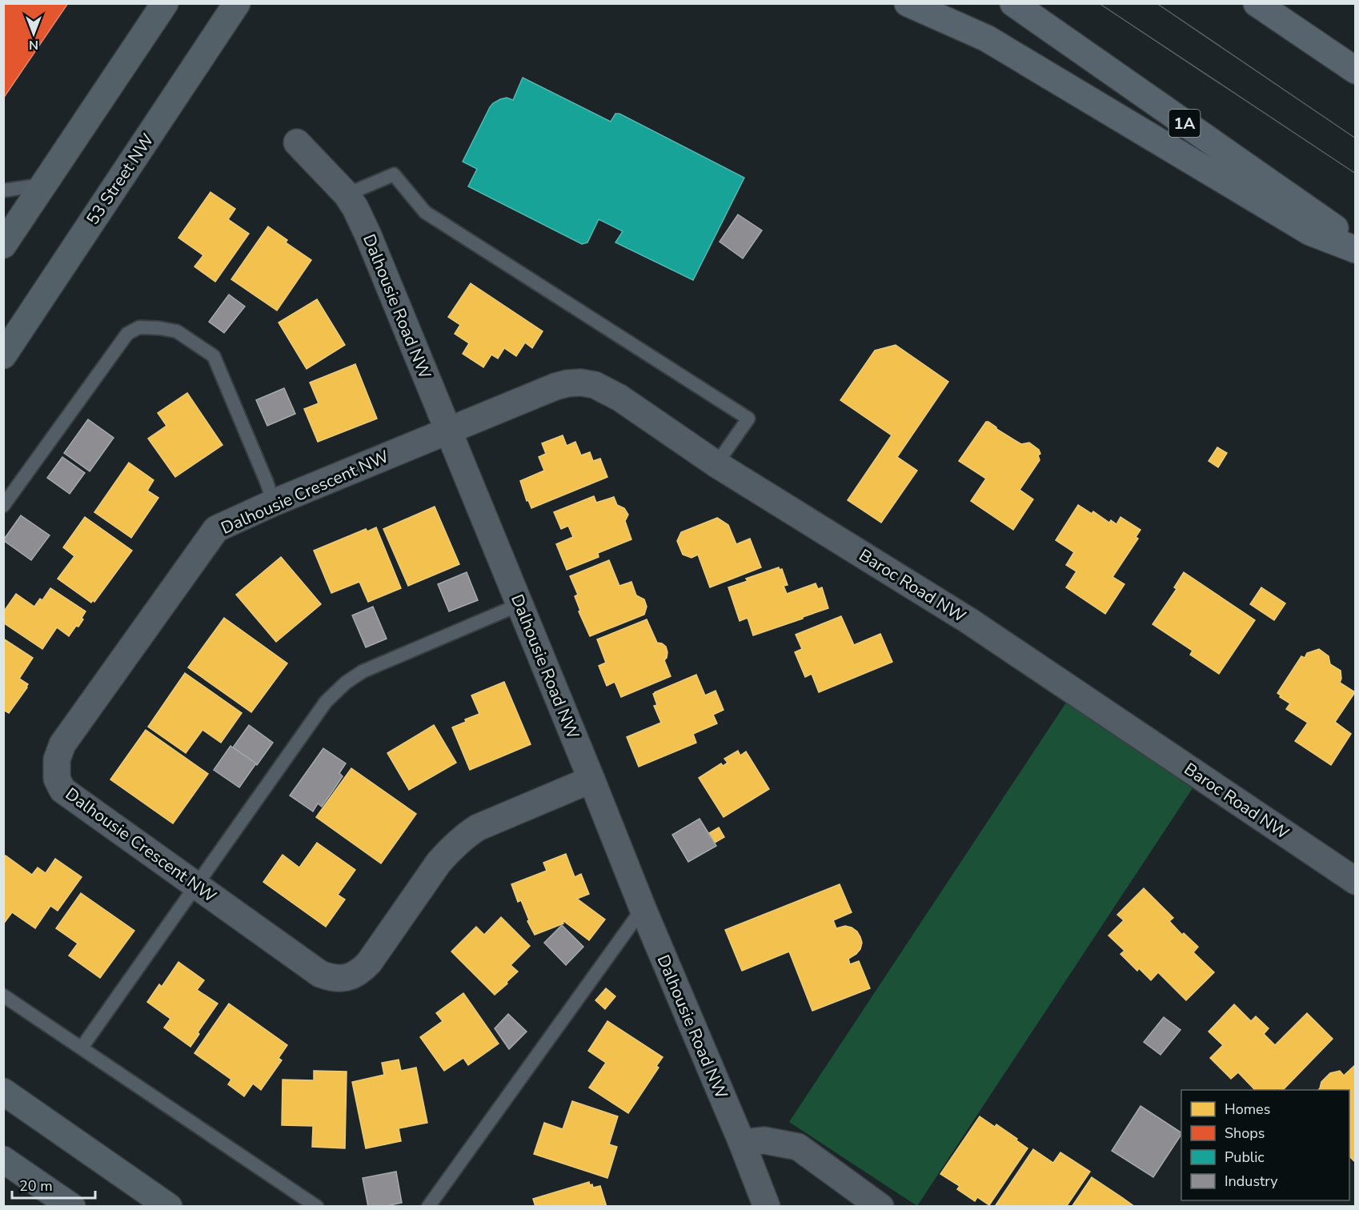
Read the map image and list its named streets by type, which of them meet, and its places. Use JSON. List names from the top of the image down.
{
  "streets": {
    "highway": ["1A"],
    "main road": ["53 Street NW"],
    "street": ["Dalhousie Road NW", "Dalhousie Crescent NW", "Baroc Road NW"]
  },
  "crossings": [
    ["Dalhousie Road NW", "Dalhousie Crescent NW"],
    ["Dalhousie Road NW", "Baroc Road NW"],
    ["Dalhousie Crescent NW", "Baroc Road NW"]
  ],
  "legend": [
    "Homes",
    "Shops",
    "Public",
    "Industry"
  ],
  "scale_bar": "20 m",
  "north": "bottom"
}
